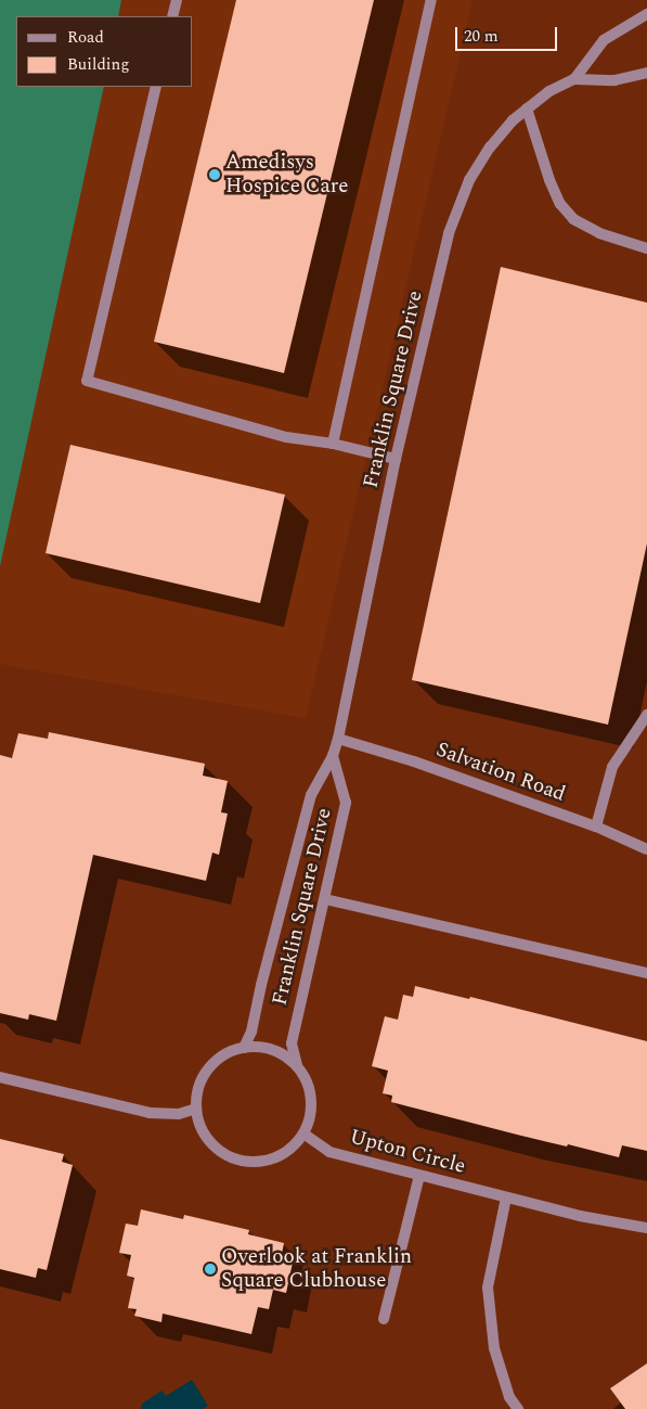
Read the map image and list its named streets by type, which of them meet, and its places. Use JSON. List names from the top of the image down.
{
  "streets": {
    "street": ["Franklin Square Drive", "Salvation Road", "Upton Circle"]
  },
  "crossings": [
    ["Franklin Square Drive", "Salvation Road"],
    ["Franklin Square Drive", "Upton Circle"]
  ],
  "places": ["Amedisys Hospice Care", "Overlook at Franklin Square Clubhouse"],
  "legend": ["Road", "Building"],
  "scale_bar": "20 m"
}
